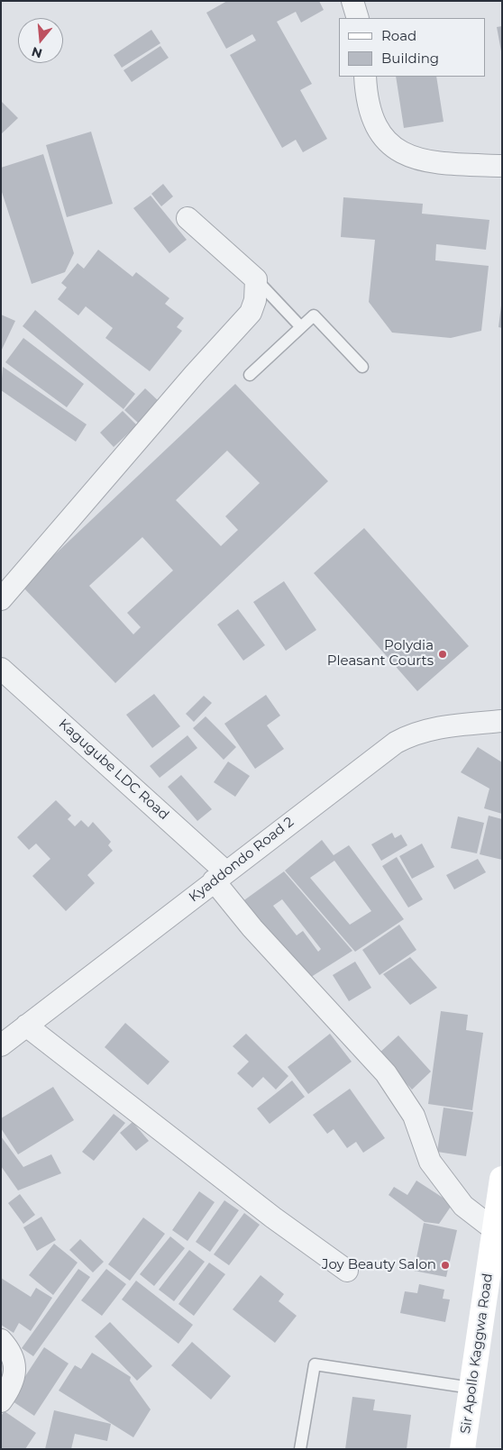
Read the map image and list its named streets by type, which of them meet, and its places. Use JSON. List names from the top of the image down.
{
  "streets": {
    "main road": ["Sir Apollo Kaggwa Road"],
    "street": ["Kagugube LDC Road", "Kyaddondo Road 2"]
  },
  "crossings": [
    ["Kagugube LDC Road", "Kyaddondo Road 2"],
    ["Kagugube LDC Road", "Sir Apollo Kaggwa Road"]
  ],
  "places": ["Polydia Pleasant Courts", "Joy Beauty Salon"],
  "legend": ["Road", "Building"],
  "north": "bottom"
}
